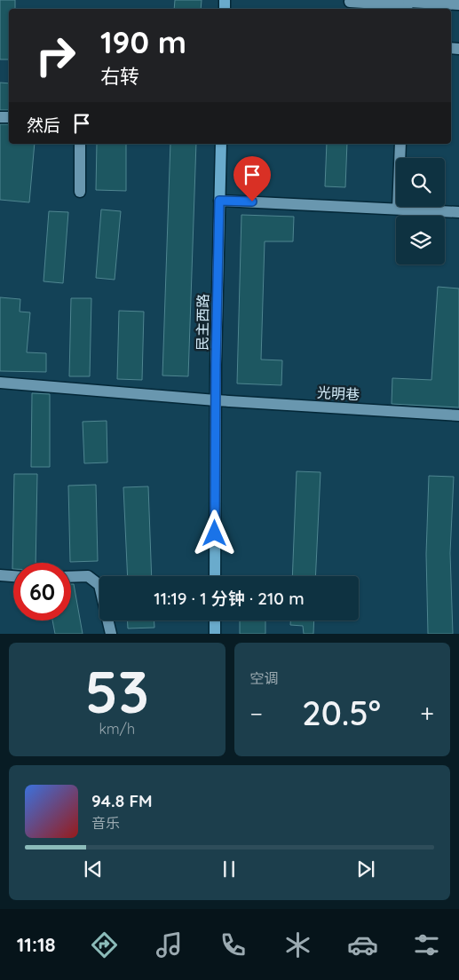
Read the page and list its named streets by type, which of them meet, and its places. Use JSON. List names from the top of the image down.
{
  "streets": {
    "main road": ["民主西路"],
    "street": ["光明巷"]
  },
  "crossings": [
    ["民主西路", "光明巷"]
  ],
  "page": {
    "turn": ["190 m", "右转"],
    "then": "然后",
    "limit": "60",
    "trip": "11:19 · 1 分钟 · 210 m",
    "tile": [
      ["53", "km/h"],
      "空调"
    ],
    "heat": ["−", "20.5°", "+"],
    "song": ["94.8 FM", "音乐"],
    "tabs": "11:18"
  }
}
